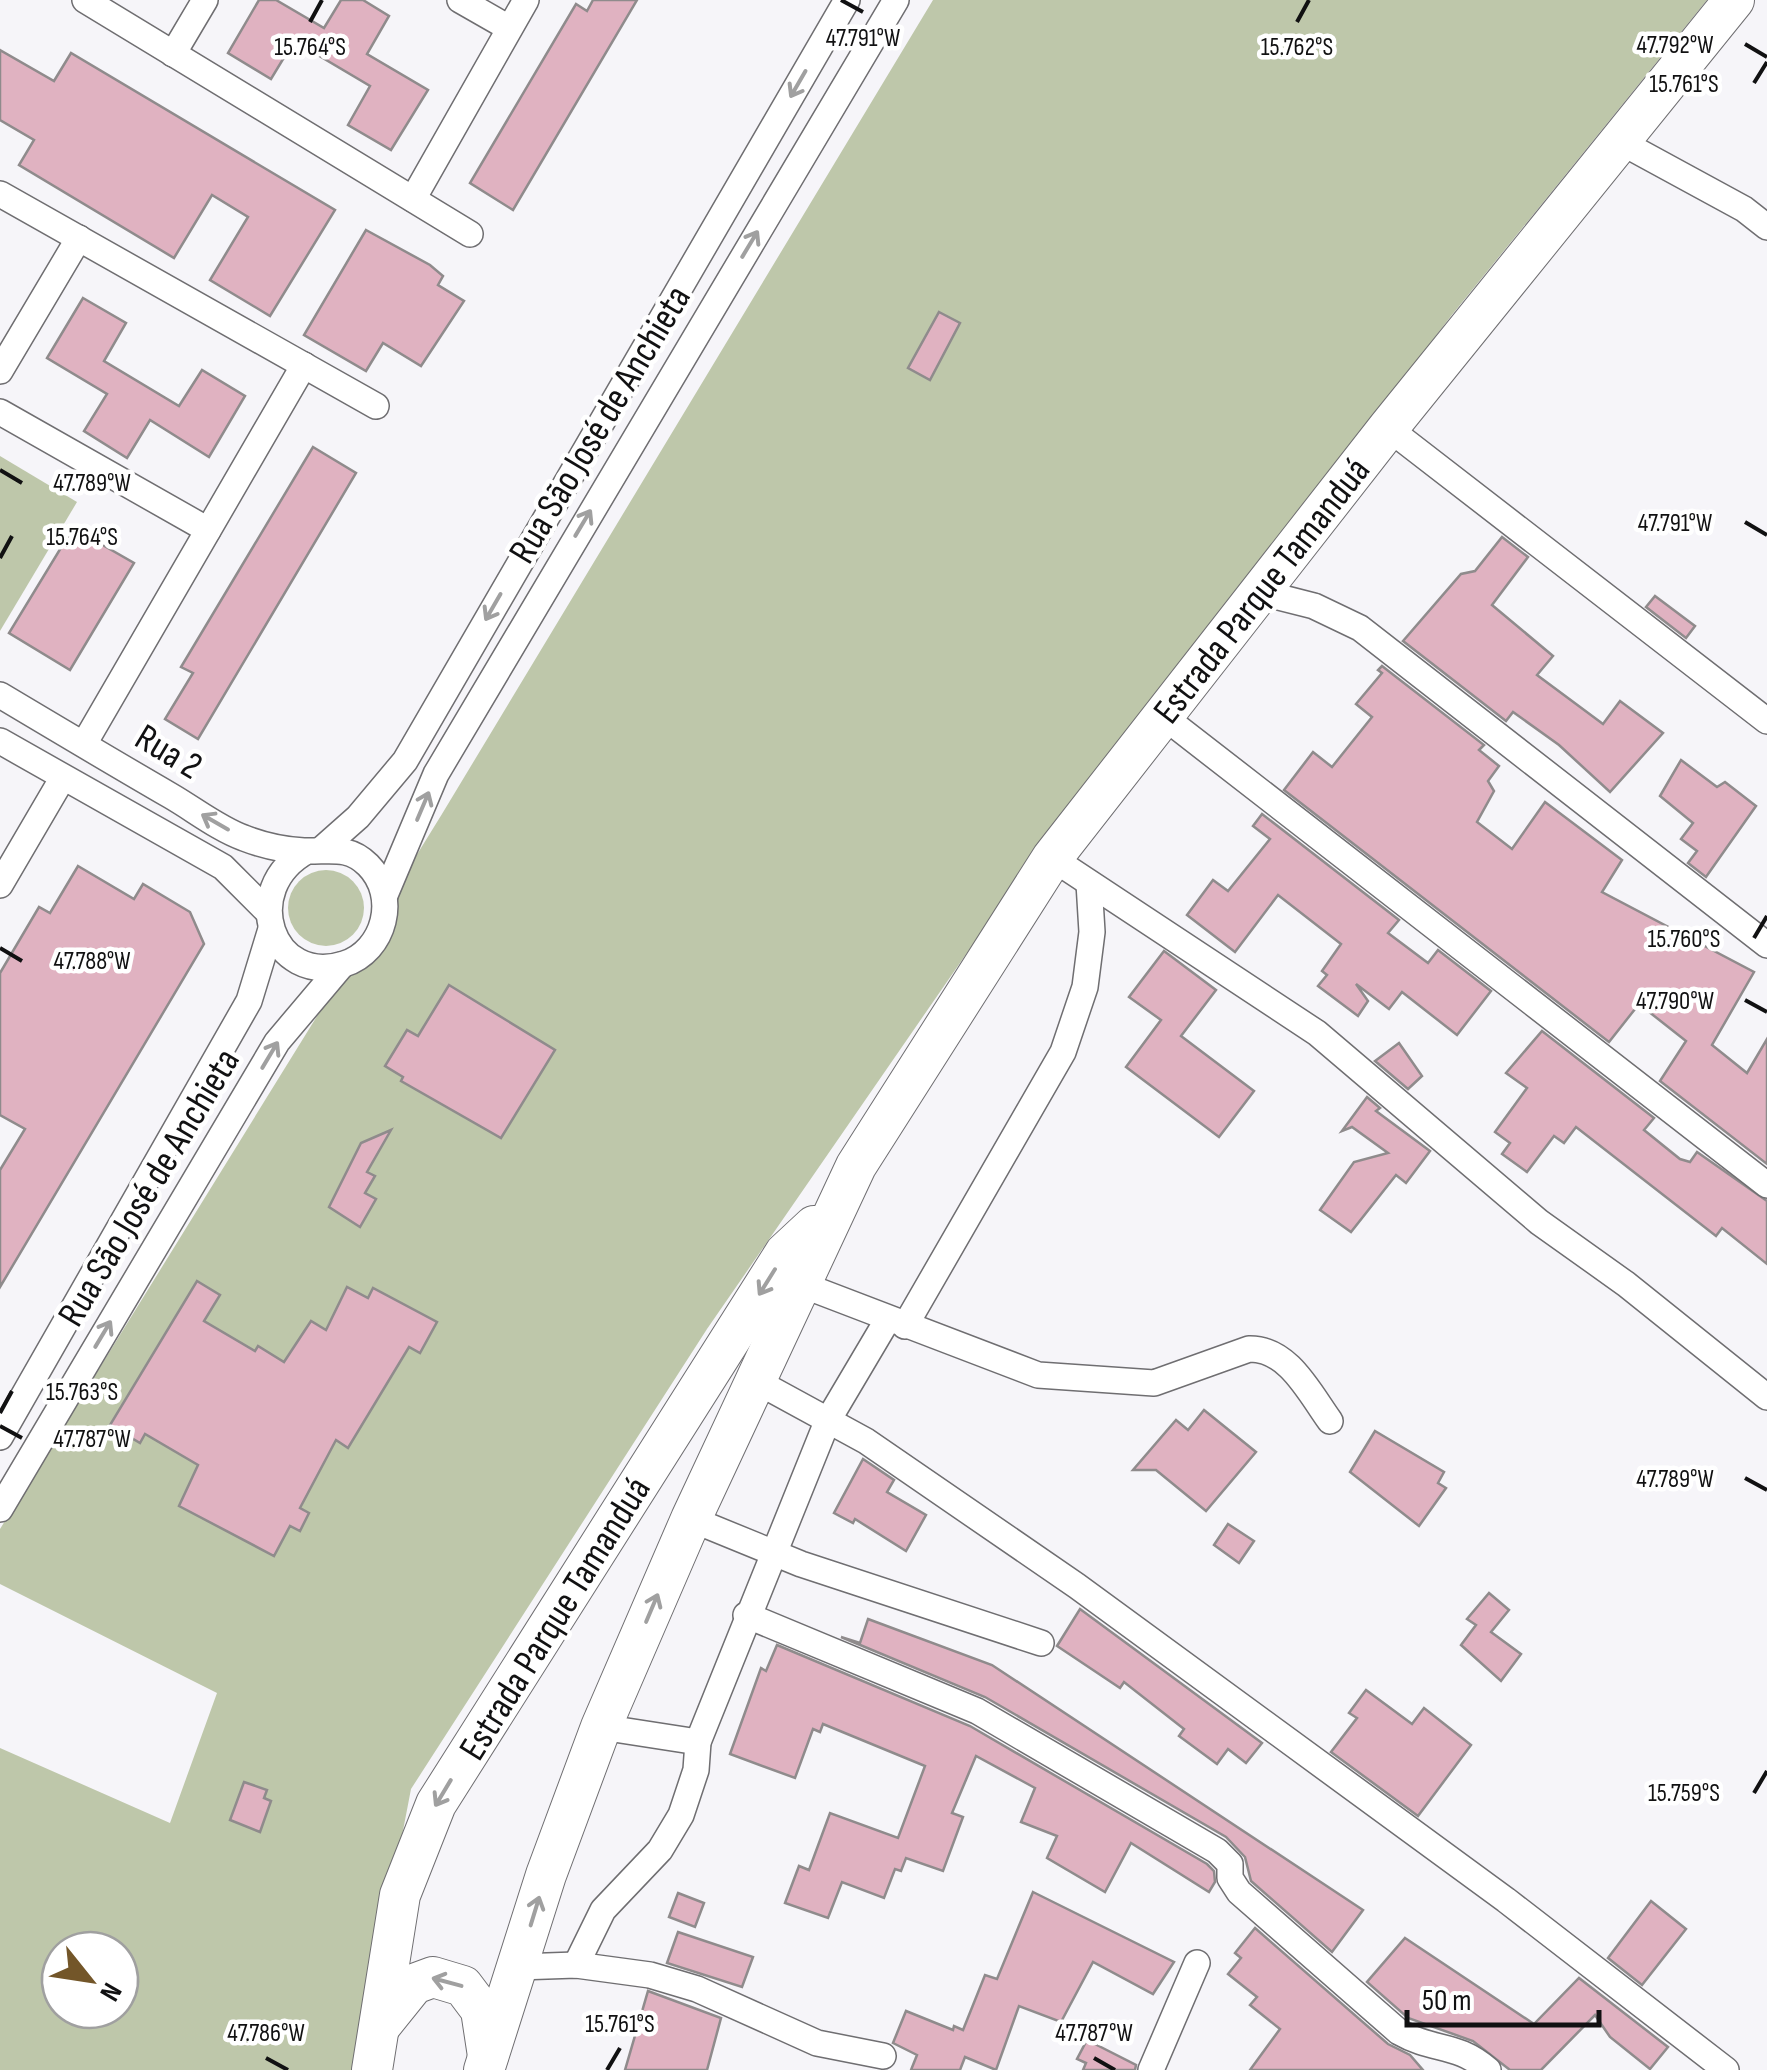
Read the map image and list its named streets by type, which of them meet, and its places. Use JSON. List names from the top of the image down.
{
  "streets": {
    "main road": ["Estrada Parque Tamanduá"],
    "street": ["Rua São José de Anchieta", "Rua 2"]
  },
  "crossings": [
    ["Rua São José de Anchieta", "Rua 2"]
  ],
  "scale_bar": "50 m",
  "north": "bottom right",
  "coordinates": [
    "47.791°W",
    "47.792°W",
    "15.764°S",
    "15.762°S",
    "15.761°S",
    "47.789°W",
    "15.760°S",
    "47.788°W",
    "47.790°W",
    "15.763°S",
    "47.787°W",
    "15.759°S",
    "47.786°W"
  ]
}
